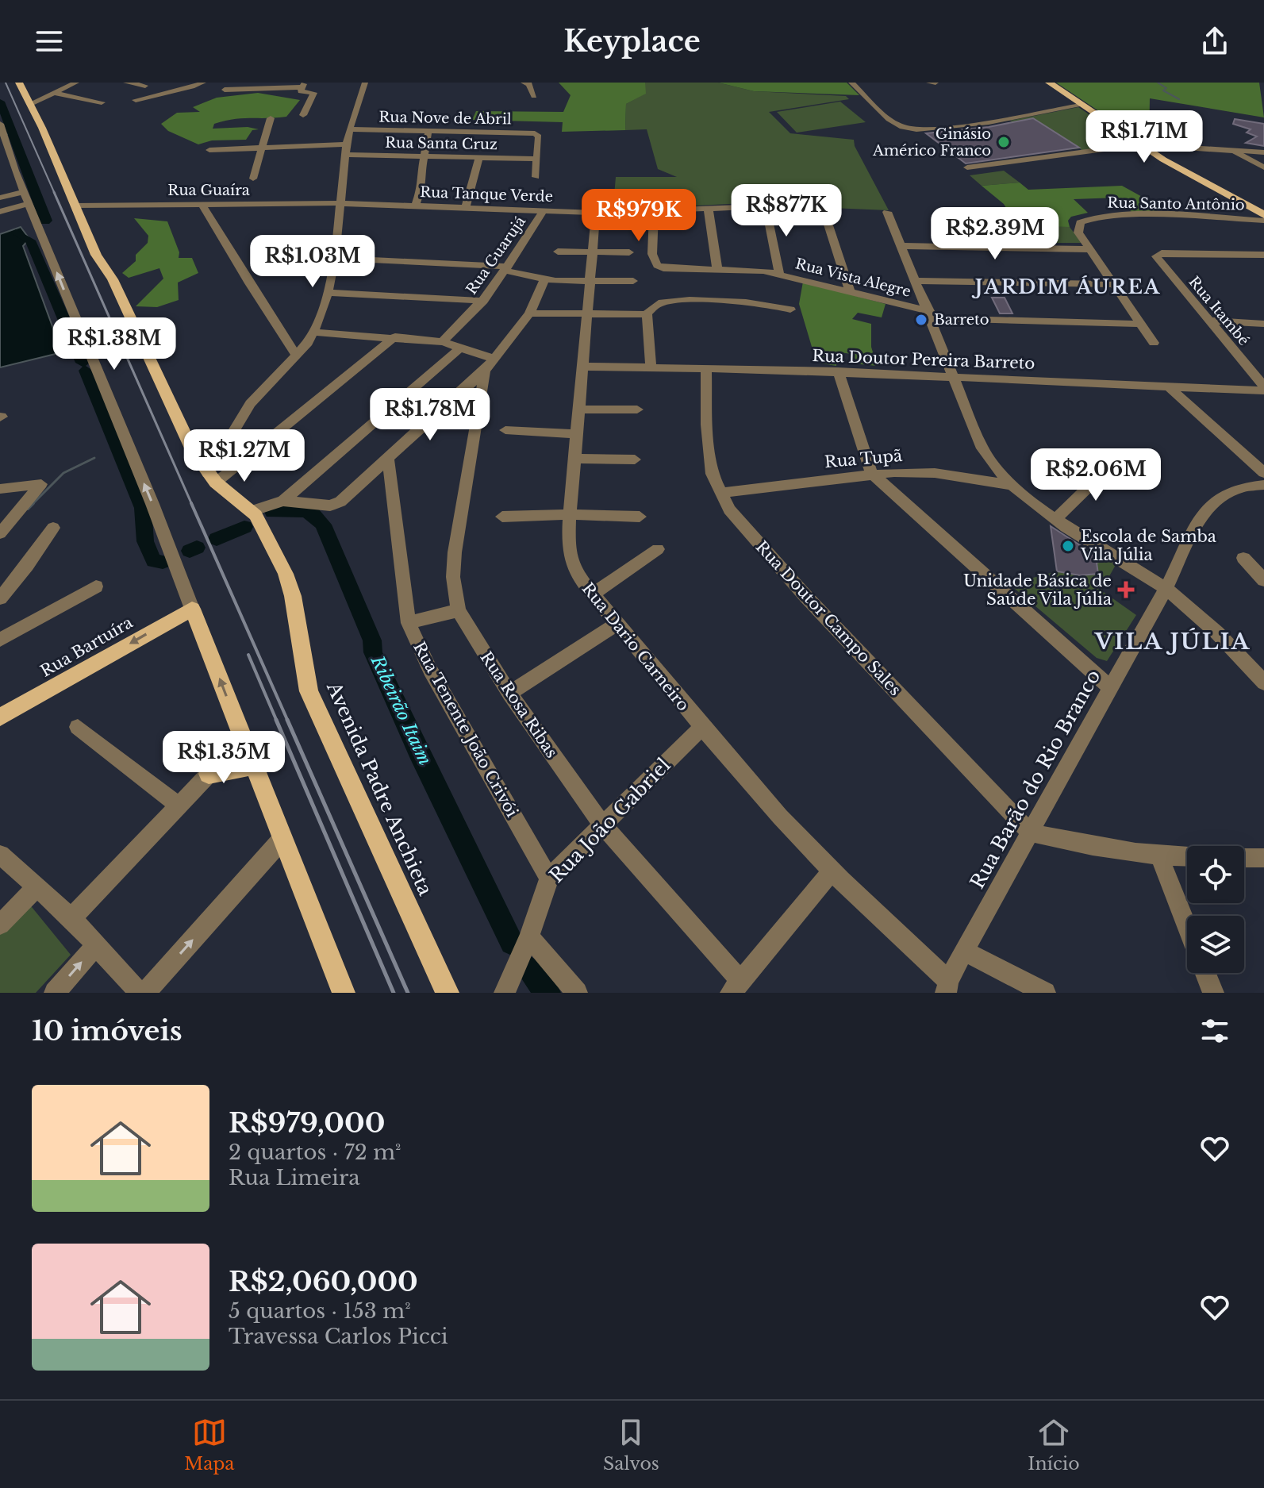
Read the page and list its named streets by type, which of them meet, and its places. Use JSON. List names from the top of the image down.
{
  "streets": {
    "main road": ["Rua Bartuíra", "Avenida Padre Anchieta"],
    "street": [
      "Rua Nove de Abril",
      "Rua Santa Cruz",
      "Rua Guaíra",
      "Rua Tanque Verde",
      "Rua Santo Antônio",
      "Rua Guarujá",
      "Rua Vista Alegre",
      "Rua Itambé",
      "Rua Doutor Pereira Barreto",
      "Rua Tupã",
      "Rua Doutor Campo Sales",
      "Rua Dario Carneiro",
      "Rua Rosa Ribas",
      "Rua Tenente João Crivói",
      "Rua Barão do Rio Branco",
      "Rua João Gabriel"
    ]
  },
  "crossings": [
    ["Rua Nove de Abril", "Rua Santa Cruz"],
    ["Rua Guaíra", "Rua Tanque Verde"],
    ["Rua Guaíra", "Avenida Padre Anchieta"],
    ["Rua Tanque Verde", "Rua Guarujá"],
    ["Rua Tanque Verde", "Rua Vista Alegre"],
    ["Rua Tanque Verde", "Rua Dario Carneiro"],
    ["Rua Santo Antônio", "Rua Vista Alegre"],
    ["Rua Itambé", "Rua Doutor Pereira Barreto"],
    ["Rua Doutor Pereira Barreto", "Rua Doutor Campo Sales"],
    ["Rua Doutor Pereira Barreto", "Rua Dario Carneiro"],
    ["Rua Tupã", "Rua Doutor Campo Sales"],
    ["Rua Doutor Campo Sales", "Rua Barão do Rio Branco"],
    ["Rua Dario Carneiro", "Rua Barão do Rio Branco"],
    ["Rua Dario Carneiro", "Rua João Gabriel"],
    ["Rua Rosa Ribas", "Rua João Gabriel"],
    ["Rua Tenente João Crivói", "Rua João Gabriel"]
  ],
  "one_way": ["Rua Bartuíra"],
  "districts": ["JARDIM ÁUREA", "VILA JÚLIA"],
  "water": ["Ribeirão Itaim"],
  "places": {
    "other": ["Ginásio Américo Franco", "Barreto", "Escola de Samba Vila Júlia"],
    "health": ["Unidade Básica de Saúde Vila Júlia"]
  },
  "page": {
    "header": "Keyplace",
    "price": [
      "R$1.71M",
      "R$877K",
      "R$979K",
      "R$2.39M",
      "R$1.03M",
      "R$1.38M",
      "R$1.78M",
      "R$1.27M",
      "R$2.06M",
      "R$1.35M"
    ],
    "heading": "10 imóveis",
    "list": [
      {
        "name": "R$979,000",
        "note": "2 quartos · 72 m² · Rua Limeira"
      },
      {
        "name": "R$2,060,000",
        "note": "5 quartos · 153 m² · Travessa Carlos Picci"
      }
    ],
    "tabs": ["Mapa", "Salvos", "Início"]
  }
}
